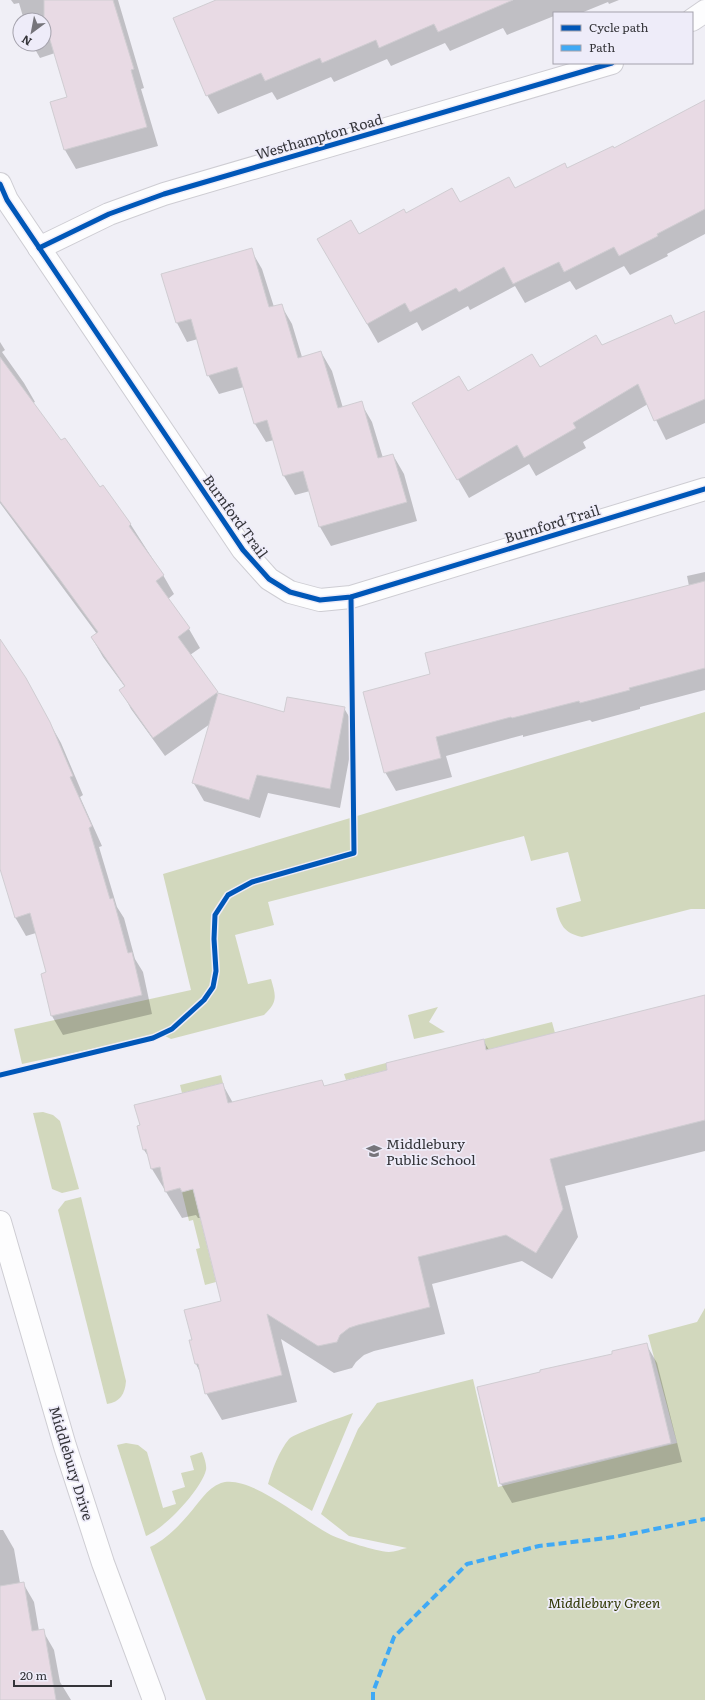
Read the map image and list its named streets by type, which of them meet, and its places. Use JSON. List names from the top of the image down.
{
  "streets": {
    "street": ["Westhampton Road", "Burnford Trail", "Middlebury Drive"]
  },
  "crossings": [
    ["Westhampton Road", "Burnford Trail"]
  ],
  "parks": ["Middlebury Green"],
  "places": {
    "school or university": ["Middlebury Public School"]
  },
  "legend": ["Cycle path", "Path"],
  "scale_bar": "20 m",
  "north": "bottom left"
}
